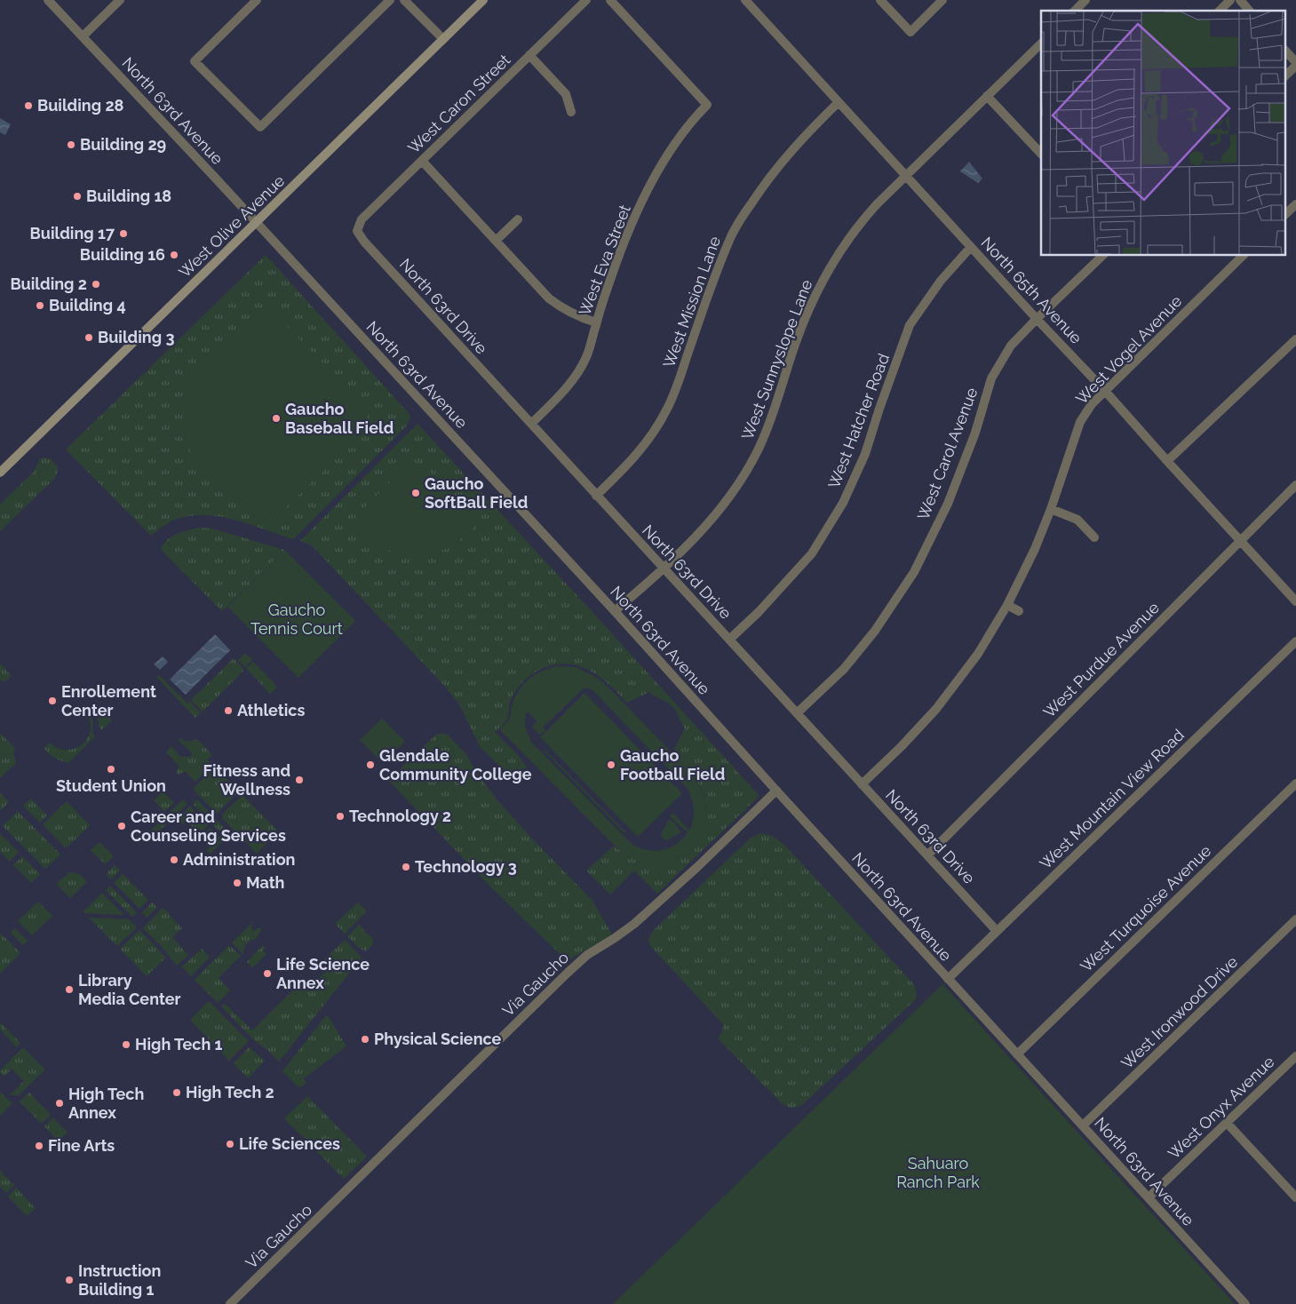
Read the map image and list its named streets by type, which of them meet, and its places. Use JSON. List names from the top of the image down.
{
  "streets": {
    "main road": ["West Olive Avenue"],
    "street": [
      "West Caron Street",
      "North 63rd Avenue",
      "West Eva Street",
      "North 65th Avenue",
      "West Mission Lane",
      "North 63rd Drive",
      "West Vogel Avenue",
      "West Sunnyslope Lane",
      "West Hatcher Road",
      "West Carol Avenue",
      "West Purdue Avenue",
      "West Mountain View Road",
      "West Turquoise Avenue",
      "Via Gaucho",
      "West Ironwood Drive",
      "West Onyx Avenue"
    ]
  },
  "crossings": [
    ["West Caron Street", "North 63rd Drive"],
    ["North 63rd Avenue", "West Olive Avenue"],
    ["North 63rd Avenue", "West Sunnyslope Lane"],
    ["North 63rd Avenue", "West Mountain View Road"],
    ["North 63rd Avenue", "West Turquoise Avenue"],
    ["North 63rd Avenue", "Via Gaucho"],
    ["North 63rd Avenue", "West Ironwood Drive"],
    ["North 63rd Avenue", "West Onyx Avenue"],
    ["West Eva Street", "North 63rd Drive"],
    ["North 65th Avenue", "West Mission Lane"],
    ["North 65th Avenue", "West Vogel Avenue"],
    ["North 65th Avenue", "West Sunnyslope Lane"],
    ["North 65th Avenue", "West Hatcher Road"],
    ["North 65th Avenue", "West Carol Avenue"],
    ["North 65th Avenue", "West Purdue Avenue"],
    ["West Mission Lane", "North 63rd Drive"],
    ["North 63rd Drive", "West Vogel Avenue"],
    ["North 63rd Drive", "West Sunnyslope Lane"],
    ["North 63rd Drive", "West Hatcher Road"],
    ["North 63rd Drive", "West Carol Avenue"],
    ["North 63rd Drive", "West Purdue Avenue"],
    ["North 63rd Drive", "West Mountain View Road"]
  ],
  "parks": ["Gaucho Tennis Court", "Sahuaro Ranch Park"],
  "places": [
    "Building 28",
    "Building 29",
    "Building 18",
    "Building 17",
    "Building 16",
    "Building 2",
    "Building 4",
    "Building 3",
    "Gaucho Baseball Field",
    "Gaucho SoftBall Field",
    "Enrollement Center",
    "Athletics",
    "Glendale Community College",
    "Gaucho Football Field",
    "Student Union",
    "Fitness and Wellness",
    "Technology 2",
    "Career and Counseling Services",
    "Administration",
    "Technology 3",
    "Math",
    "Life Science Annex",
    "Library Media Center",
    "Physical Science",
    "High Tech 1",
    "High Tech 2",
    "High Tech Annex",
    "Life Sciences",
    "Fine Arts",
    "Instruction Building 1"
  ]
}
